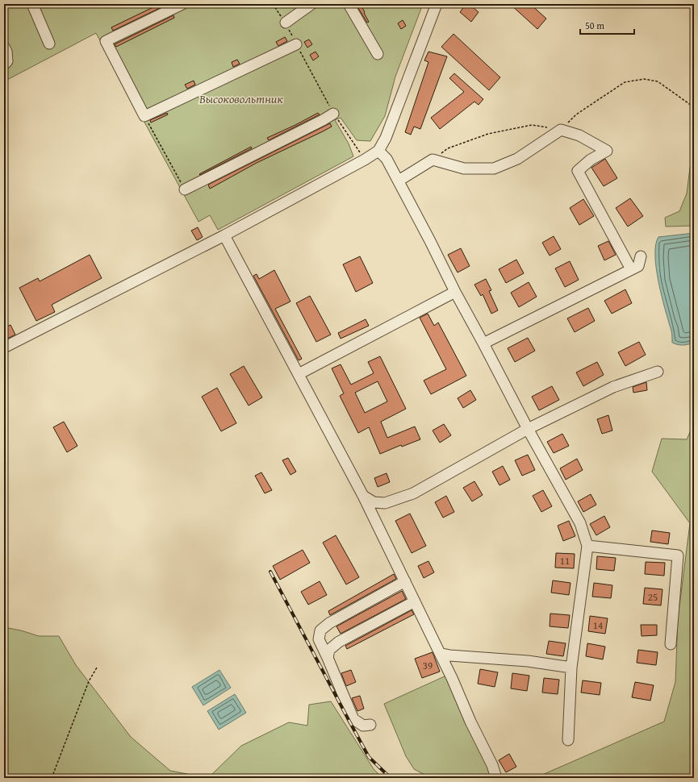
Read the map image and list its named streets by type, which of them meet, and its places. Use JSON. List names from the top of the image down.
{
  "parks": ["Высоковольтник"],
  "house_numbers": [
    "11",
    "25",
    "14",
    "39"
  ],
  "scale_bar": "50 m"
}
